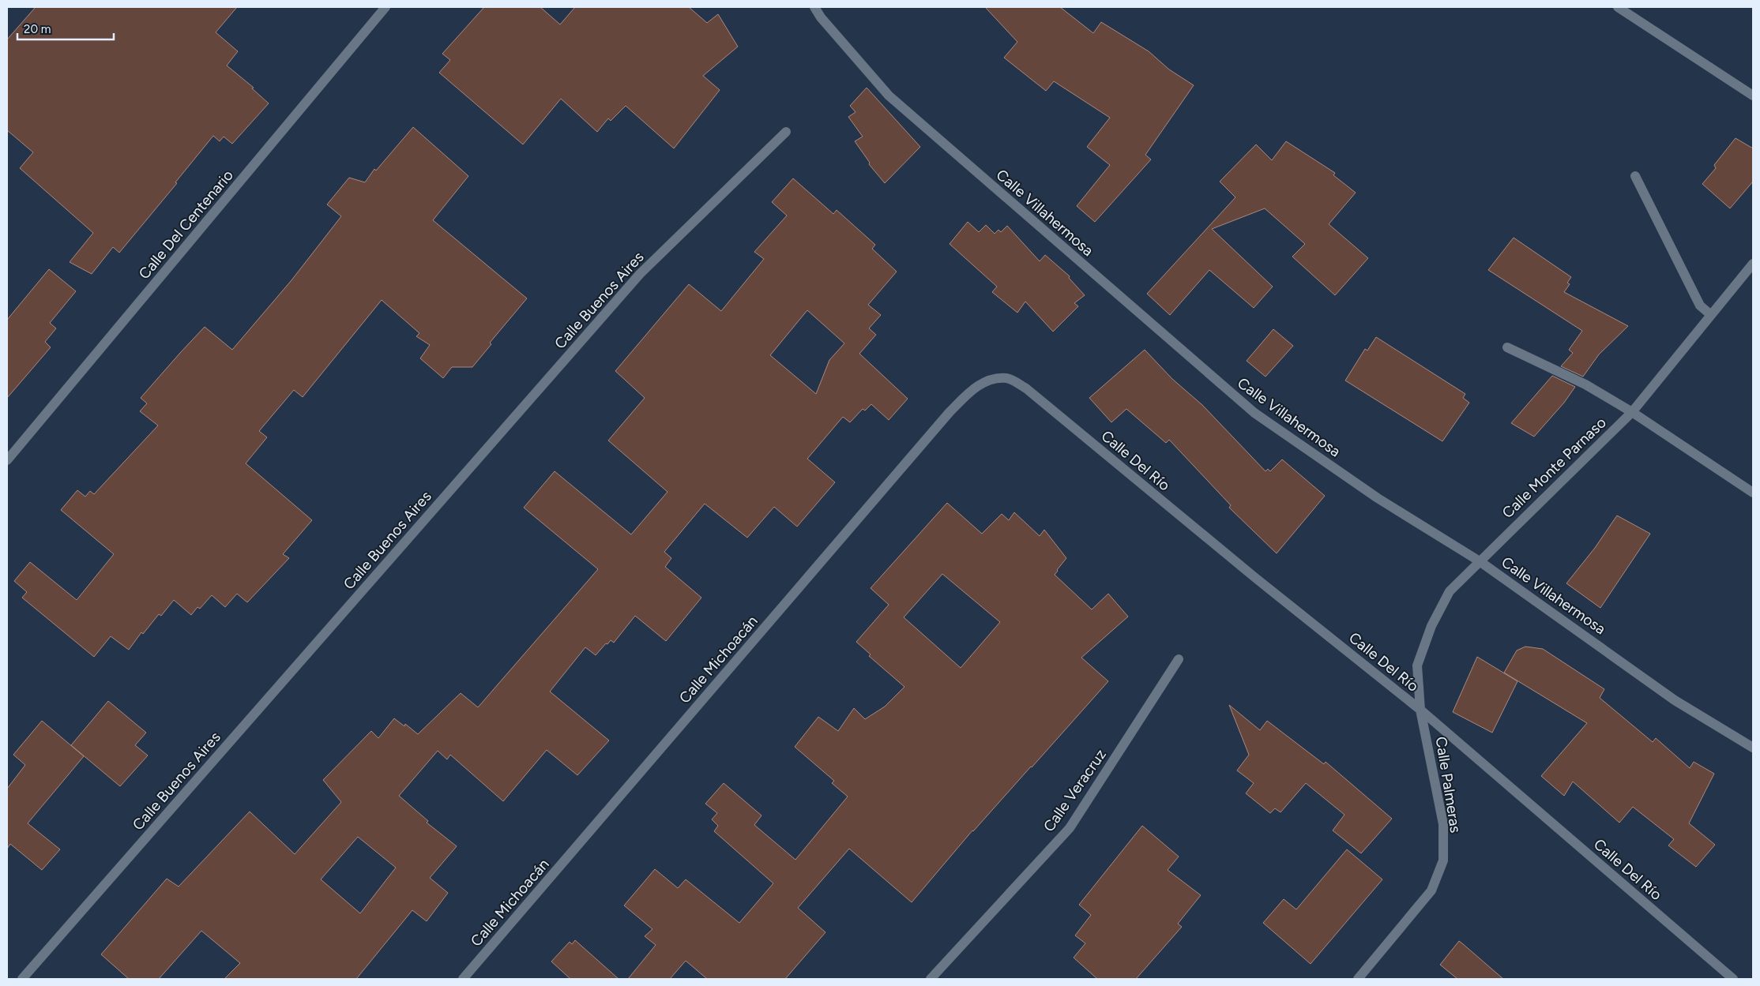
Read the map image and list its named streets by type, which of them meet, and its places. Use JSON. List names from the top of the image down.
{
  "streets": {
    "street": [
      "Calle Villahermosa",
      "Calle Del Centenario",
      "Calle Buenos Aires",
      "Calle Del Río",
      "Calle Monte Parnaso",
      "Calle Michoacán",
      "Calle Palmeras",
      "Calle Veracruz"
    ]
  },
  "crossings": [
    ["Calle Villahermosa", "Calle Monte Parnaso"],
    ["Calle Del Río", "Calle Monte Parnaso"],
    ["Calle Del Río", "Calle Michoacán"],
    ["Calle Del Río", "Calle Palmeras"],
    ["Calle Monte Parnaso", "Calle Palmeras"]
  ],
  "scale_bar": "20 m"
}
